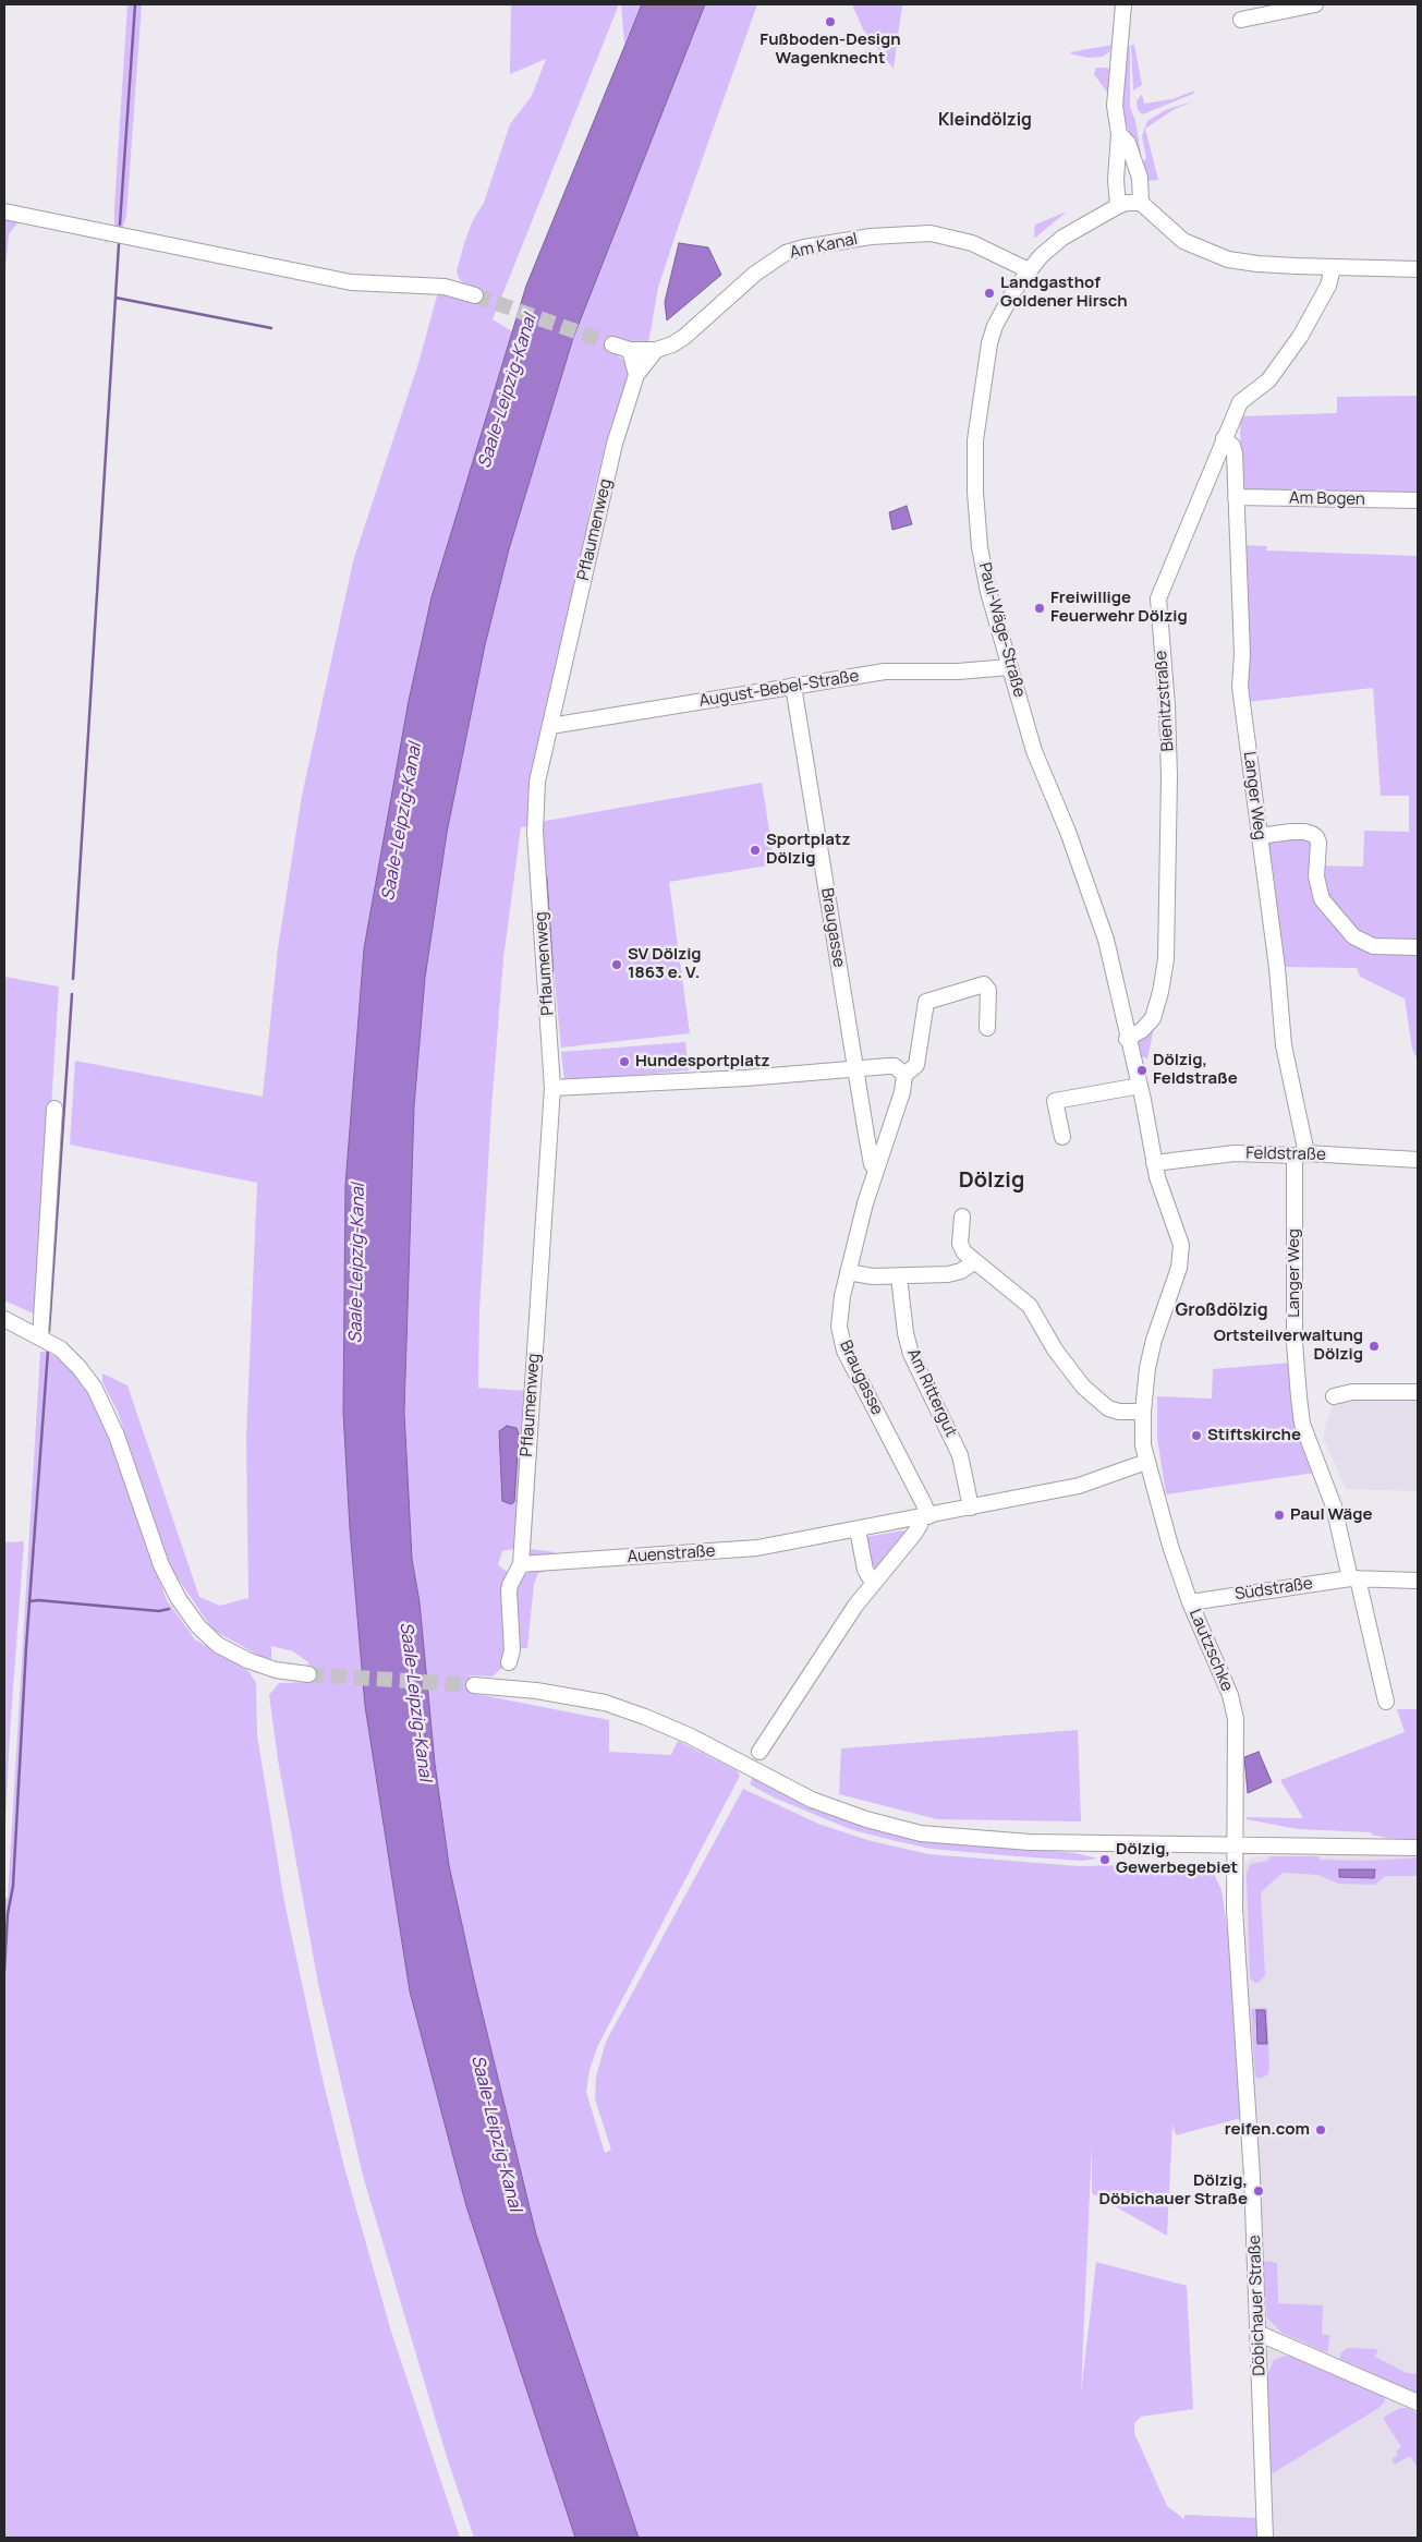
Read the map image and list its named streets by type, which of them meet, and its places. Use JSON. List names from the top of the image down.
{
  "streets": {
    "street": [
      "Am Kanal",
      "Am Bogen",
      "Pflaumenweg",
      "Paul-Wäge-Straße",
      "August-Bebel-Straße",
      "Bienitzstraße",
      "Langer Weg",
      "Braugasse",
      "Feldstraße",
      "Am Rittergut",
      "Auenstraße",
      "Südstraße",
      "Lautzschke",
      "Döbichauer Straße"
    ]
  },
  "crossings": [
    ["Am Kanal", "Pflaumenweg"],
    ["Am Kanal", "Paul-Wäge-Straße"],
    ["Am Bogen", "Langer Weg"],
    ["Pflaumenweg", "August-Bebel-Straße"],
    ["Pflaumenweg", "Auenstraße"],
    ["Paul-Wäge-Straße", "August-Bebel-Straße"],
    ["Paul-Wäge-Straße", "Bienitzstraße"],
    ["Paul-Wäge-Straße", "Feldstraße"],
    ["Paul-Wäge-Straße", "Auenstraße"],
    ["Paul-Wäge-Straße", "Lautzschke"],
    ["August-Bebel-Straße", "Braugasse"],
    ["Bienitzstraße", "Langer Weg"],
    ["Langer Weg", "Feldstraße"],
    ["Langer Weg", "Südstraße"],
    ["Braugasse", "Auenstraße"],
    ["Am Rittergut", "Auenstraße"],
    ["Auenstraße", "Lautzschke"],
    ["Südstraße", "Lautzschke"],
    ["Lautzschke", "Döbichauer Straße"]
  ],
  "districts": ["Kleindölzig", "Dölzig", "Großdölzig"],
  "water": ["Saale-Leipzig-Kanal"],
  "places": [
    "Fußboden-Design Wagenknecht",
    "Landgasthof Goldener Hirsch",
    "Freiwillige Feuerwehr Dölzig",
    "Sportplatz Dölzig",
    "SV Dölzig 1863 e. V.",
    "Hundesportplatz",
    "Dölzig, Feldstraße",
    "Ortsteilverwaltung Dölzig",
    "Stiftskirche",
    "Paul Wäge",
    "Dölzig, Gewerbegebiet",
    "reifen.com",
    "Dölzig, Döbichauer Straße"
  ]
}
